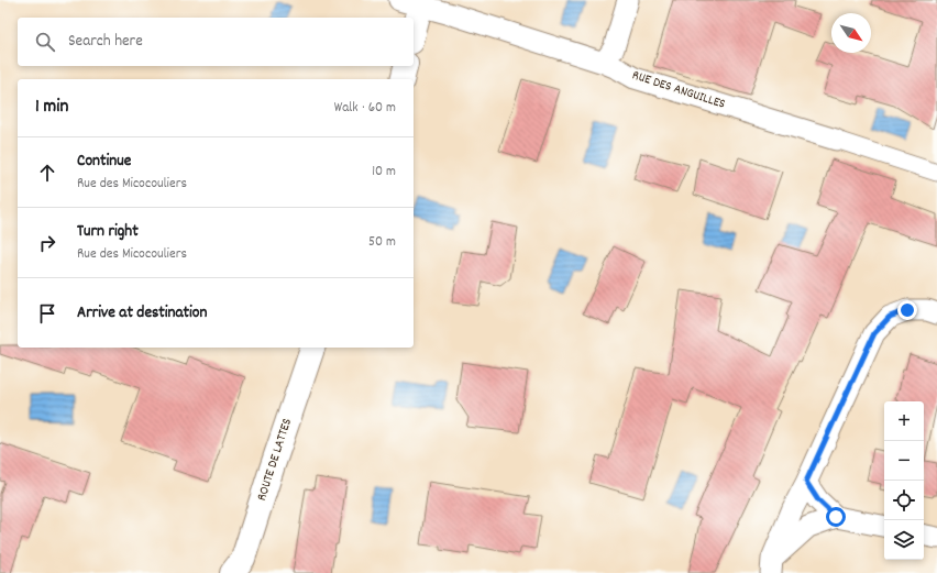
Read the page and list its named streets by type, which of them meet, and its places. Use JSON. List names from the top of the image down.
{
  "streets": {
    "street": ["RUE DES ANGUILLES", "ROUTE DE LATTES"]
  },
  "north": "bottom right",
  "page": {
    "search": "Search here",
    "heading": ["1 min", "Walk · 60 m"],
    "list": [
      ["Continue", "Rue des Micocouliers", "10 m"],
      ["Turn right", "Rue des Micocouliers", "50 m"],
      "Arrive at destination"
    ],
    "map_buttons": ["+", "−"]
  }
}
